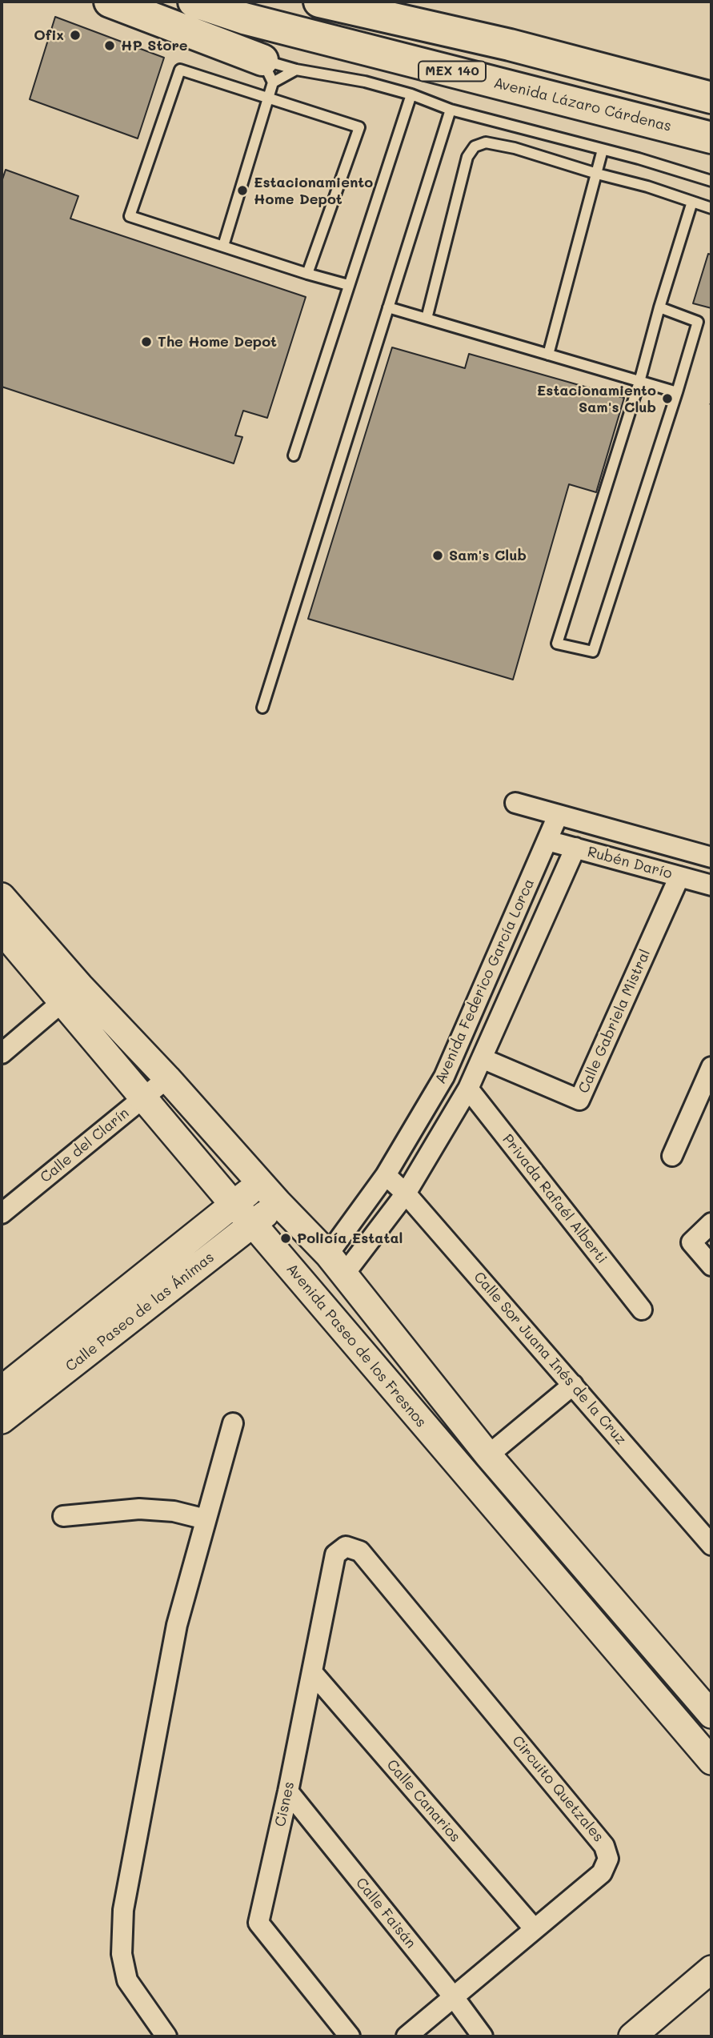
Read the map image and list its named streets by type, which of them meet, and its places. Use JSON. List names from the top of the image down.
{
  "streets": {
    "highway": ["MEX 140", "Avenida Lázaro Cárdenas"],
    "street": [
      "Rubén Darío",
      "Avenida Federico García Lorca",
      "Calle Gabriela Mistral",
      "Calle del Clarín",
      "Privada Rafaél Alberti",
      "Calle Paseo de las Ánimas",
      "Avenida Paseo de los Fresnos",
      "Calle Sor Juana Inés de la Cruz",
      "Circuito Quetzales",
      "Calle Canarios",
      "Cisnes",
      "Calle Faisán"
    ]
  },
  "crossings": [
    ["Rubén Darío", "Avenida Federico García Lorca"],
    ["Rubén Darío", "Calle Gabriela Mistral"],
    ["Avenida Federico García Lorca", "Calle Gabriela Mistral"],
    ["Avenida Federico García Lorca", "Privada Rafaél Alberti"],
    ["Avenida Federico García Lorca", "Avenida Paseo de los Fresnos"],
    ["Avenida Federico García Lorca", "Calle Sor Juana Inés de la Cruz"],
    ["Calle del Clarín", "Avenida Paseo de los Fresnos"],
    ["Calle Paseo de las Ánimas", "Avenida Paseo de los Fresnos"],
    ["Circuito Quetzales", "Calle Canarios"],
    ["Circuito Quetzales", "Cisnes"],
    ["Circuito Quetzales", "Calle Faisán"],
    ["Calle Canarios", "Cisnes"],
    ["Cisnes", "Calle Faisán"]
  ],
  "places": [
    "Ofix",
    "HP Store",
    "Estacionamiento Home Depot",
    "The Home Depot",
    "Estacionamiento Sam's Club",
    "Sam's Club",
    "Policía Estatal"
  ]
}
